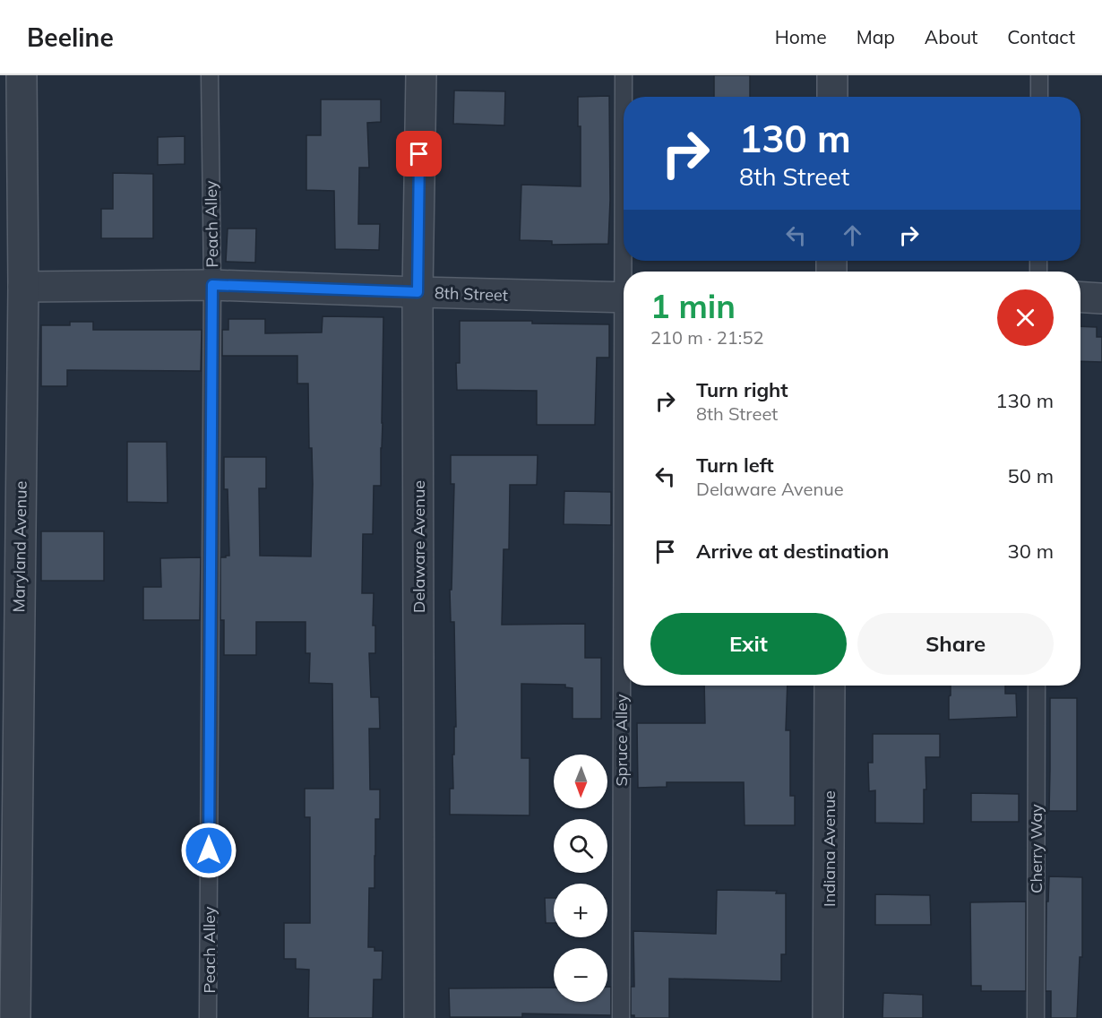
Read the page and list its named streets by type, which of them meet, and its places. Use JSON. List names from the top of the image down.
{
  "streets": {
    "street": [
      "8th Street",
      "Maryland Avenue",
      "Delaware Avenue",
      "Indiana Avenue"
    ],
    "lane": ["Peach Alley", "Spruce Alley", "Cherry Way"]
  },
  "crossings": [
    ["Peach Alley", "8th Street"],
    ["8th Street", "Maryland Avenue"],
    ["8th Street", "Delaware Avenue"]
  ],
  "north": "bottom",
  "page": {
    "header": "Beeline",
    "nav": [
      "Home",
      "Map",
      "About",
      "Contact"
    ],
    "turn": ["130 m", "8th Street"],
    "heading": ["1 min", "210 m · 21:52"],
    "list": [
      {
        "name": "Turn right",
        "note": "8th Street",
        "value": "130 m"
      },
      {
        "name": "Turn left",
        "note": "Delaware Avenue",
        "value": "50 m"
      },
      {
        "name": "Arrive at destination",
        "value": "30 m"
      }
    ],
    "buttons": ["Exit", "Share"],
    "map_buttons": ["+", "−"]
  }
}
